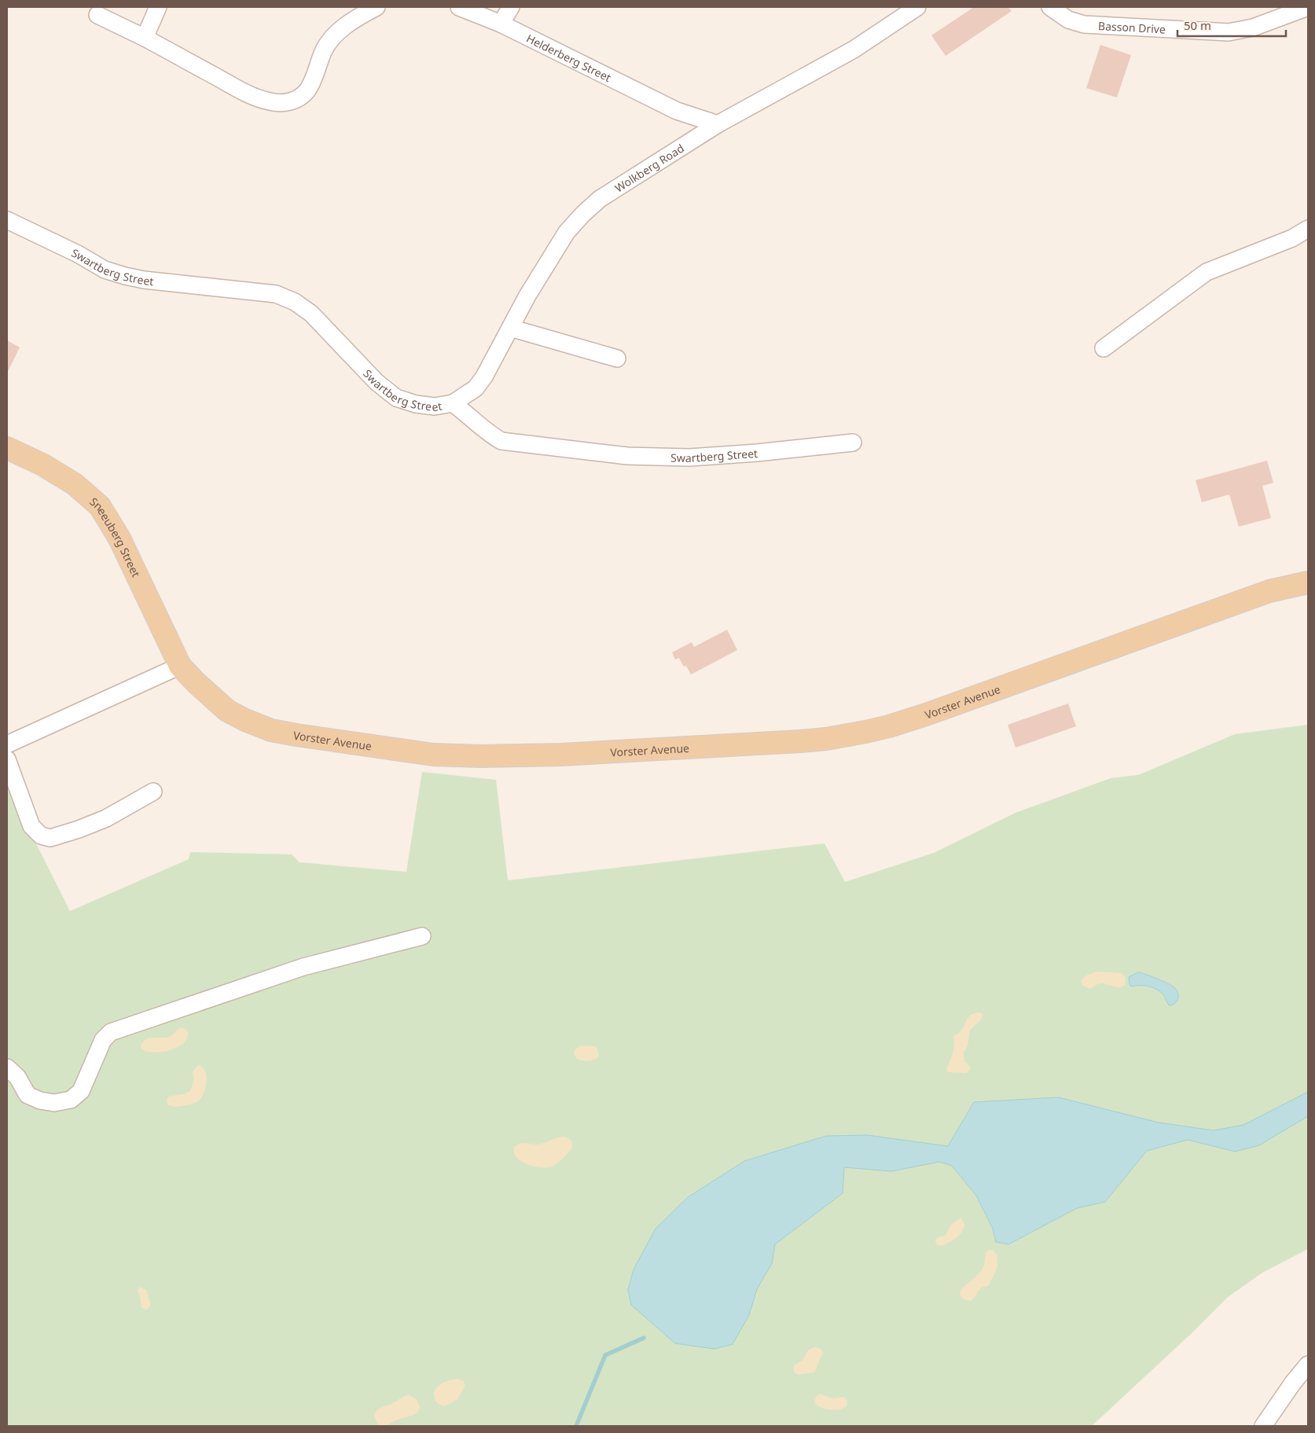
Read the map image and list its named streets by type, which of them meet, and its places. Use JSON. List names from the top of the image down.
{
  "streets": {
    "main road": ["Sneeuberg Street", "Vorster Avenue"],
    "street": [
      "Basson Drive",
      "Helderberg Street",
      "Wolkberg Road",
      "Swartberg Street"
    ]
  },
  "crossings": [
    ["Helderberg Street", "Wolkberg Road"],
    ["Wolkberg Road", "Swartberg Street"],
    ["Sneeuberg Street", "Vorster Avenue"]
  ],
  "scale_bar": "50 m"
}
